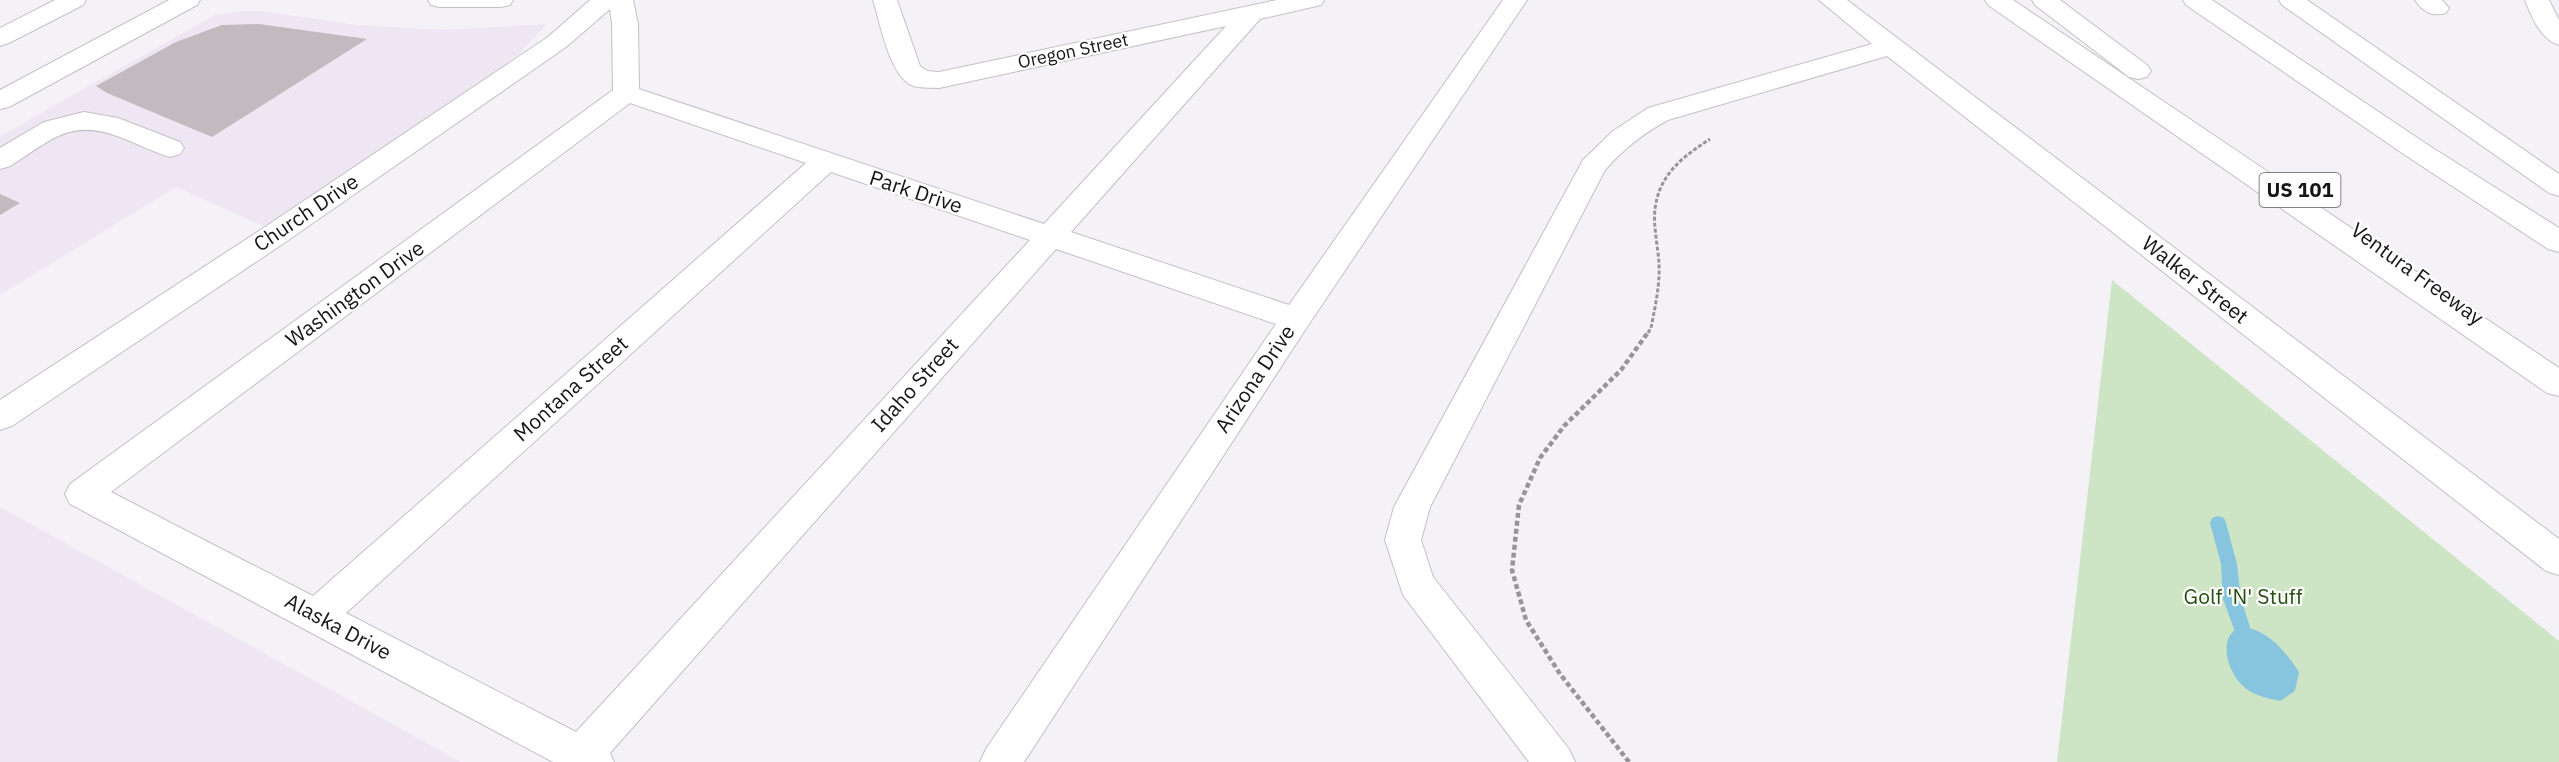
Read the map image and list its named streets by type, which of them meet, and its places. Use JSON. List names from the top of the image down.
{
  "streets": {
    "main road": [
      "Oregon Street",
      "US 101",
      "Park Drive",
      "Church Drive",
      "Ventura Freeway",
      "Walker Street",
      "Washington Drive",
      "Arizona Drive",
      "Idaho Street",
      "Montana Street",
      "Alaska Drive"
    ]
  },
  "crossings": [
    ["Oregon Street", "Idaho Street"],
    ["Park Drive", "Washington Drive"],
    ["Park Drive", "Arizona Drive"],
    ["Park Drive", "Idaho Street"],
    ["Park Drive", "Montana Street"],
    ["Washington Drive", "Alaska Drive"],
    ["Idaho Street", "Alaska Drive"],
    ["Montana Street", "Alaska Drive"]
  ],
  "parks": ["Golf 'N' Stuff"]
}
